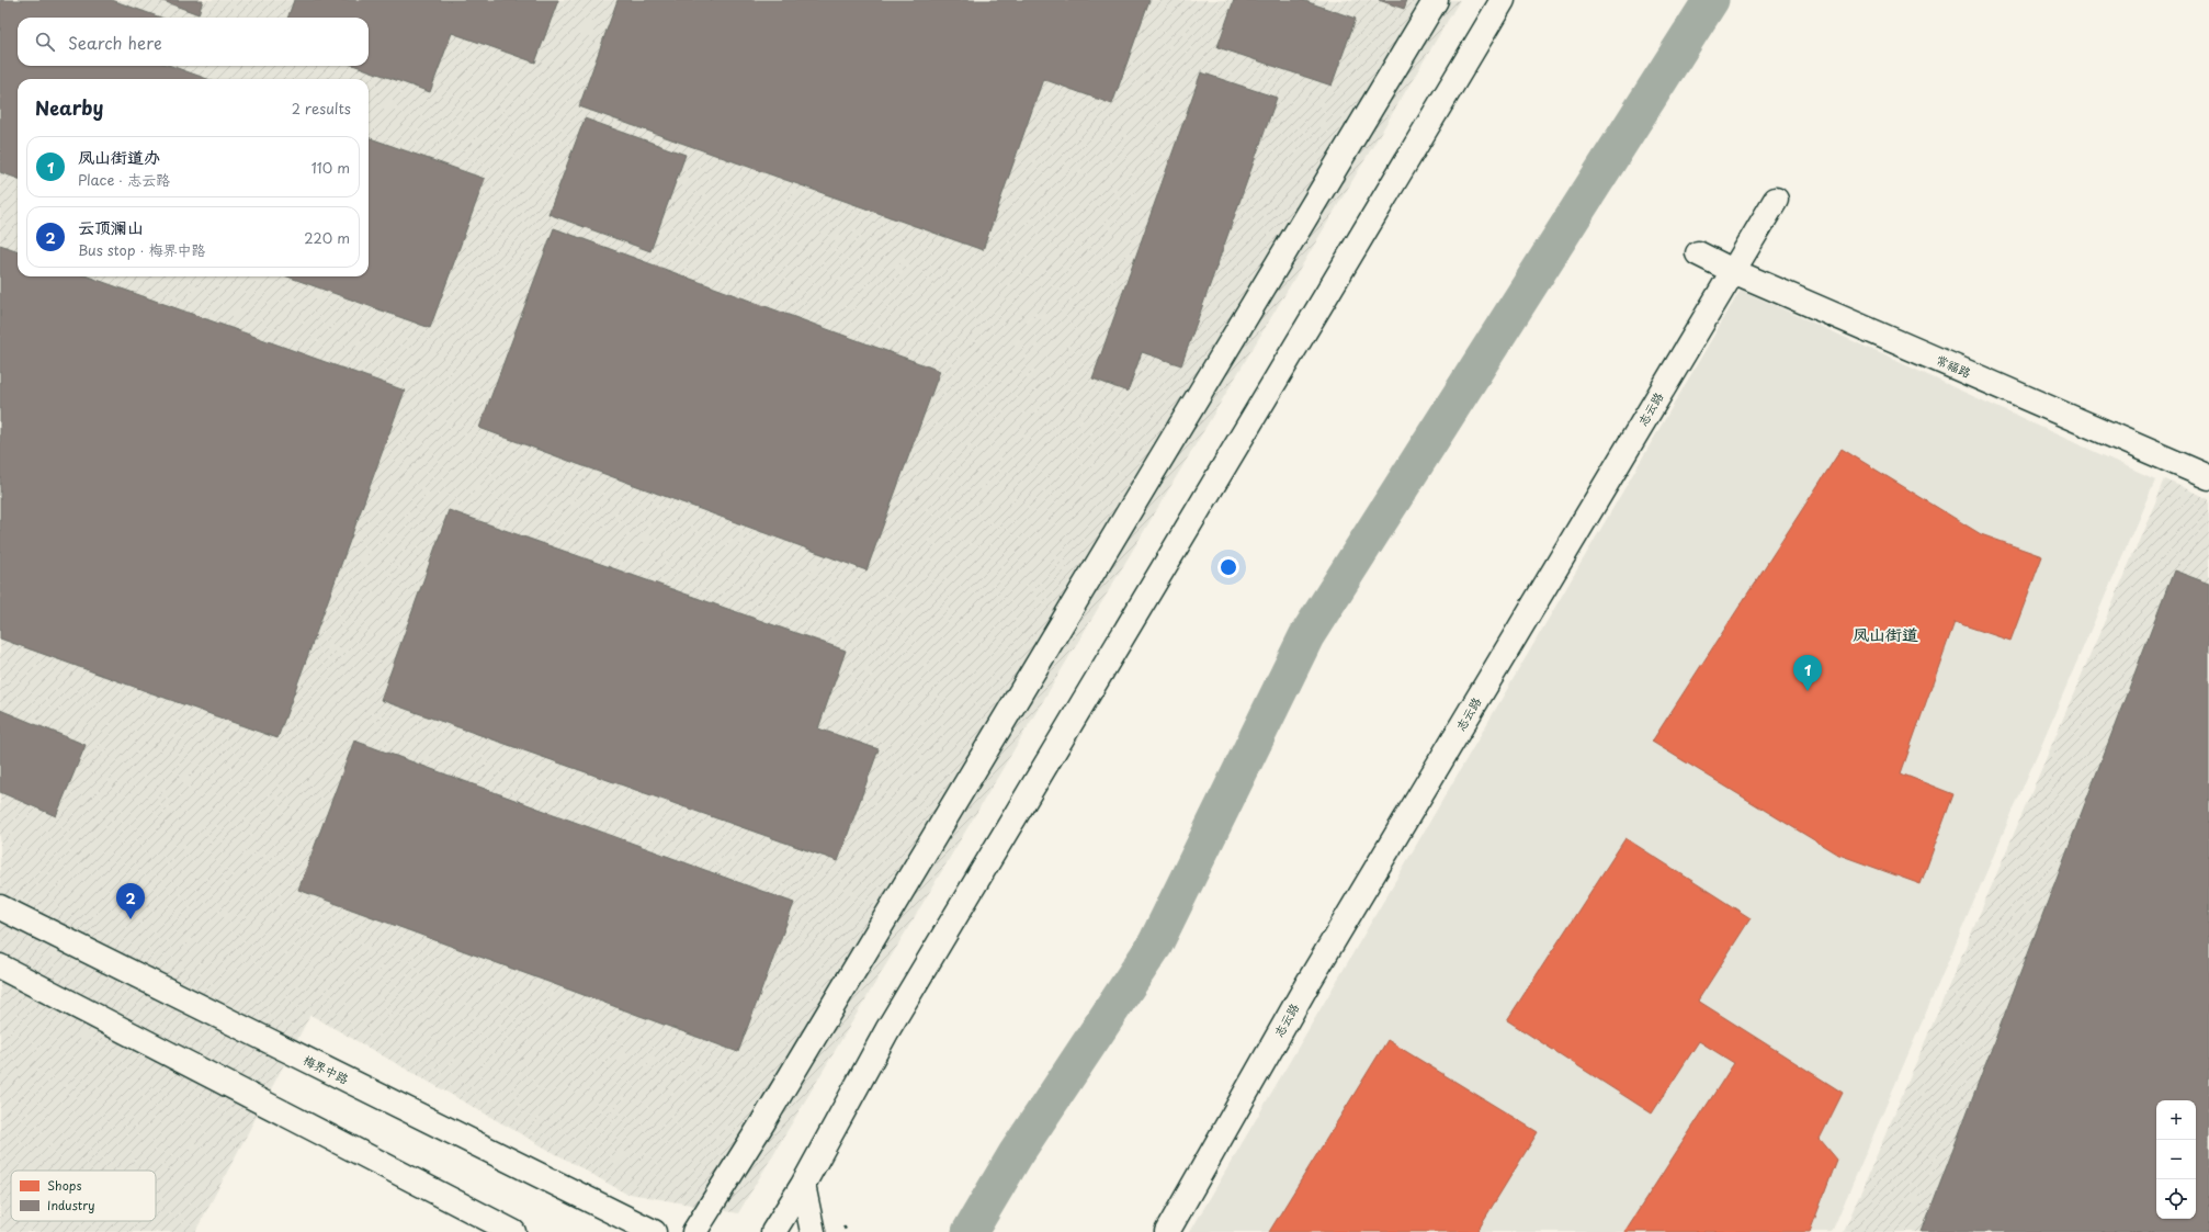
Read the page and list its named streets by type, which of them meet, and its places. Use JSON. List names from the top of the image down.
{
  "streets": {
    "street": ["常福路", "志云路", "梅界中路"]
  },
  "crossings": [
    ["常福路", "志云路"]
  ],
  "districts": ["凤山街道"],
  "legend": ["Shops", "Industry"],
  "page": {
    "search": "Search here",
    "heading": ["Nearby", "2 results"],
    "list": [
      {
        "mark": "1",
        "name": "凤山街道办",
        "note": "Place · 志云路",
        "value": "110 m"
      },
      {
        "mark": "2",
        "name": "云顶澜山",
        "note": "Bus stop · 梅界中路",
        "value": "220 m"
      }
    ],
    "pins": ["1", "2"],
    "map_buttons": ["+", "−"]
  }
}
